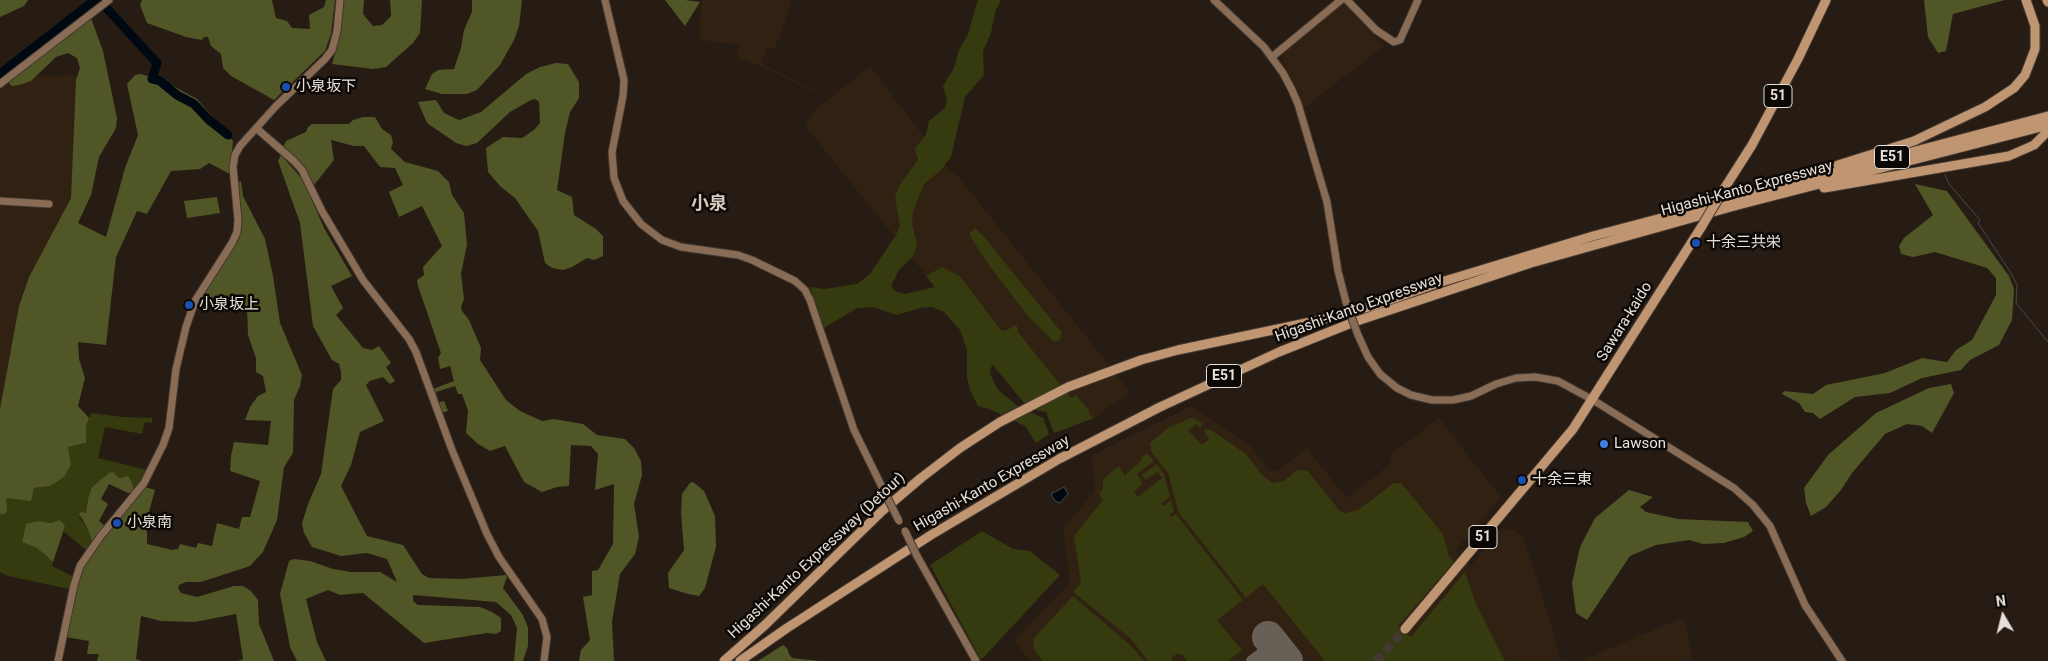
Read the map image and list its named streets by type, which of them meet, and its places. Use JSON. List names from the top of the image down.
{
  "streets": {
    "highway": [
      "51",
      "E51",
      "Higashi-Kanto Expressway",
      "Sawara-kaido",
      "Higashi-Kanto Expressway (Detour)"
    ]
  },
  "crossings": [
    ["Higashi-Kanto Expressway", "Higashi-Kanto Expressway (Detour)"]
  ],
  "districts": ["小泉"],
  "places": [
    "小泉坂下",
    "十余三共栄",
    "小泉坂上",
    "Lawson",
    "十余三東",
    "小泉南"
  ],
  "north": "top"
}
